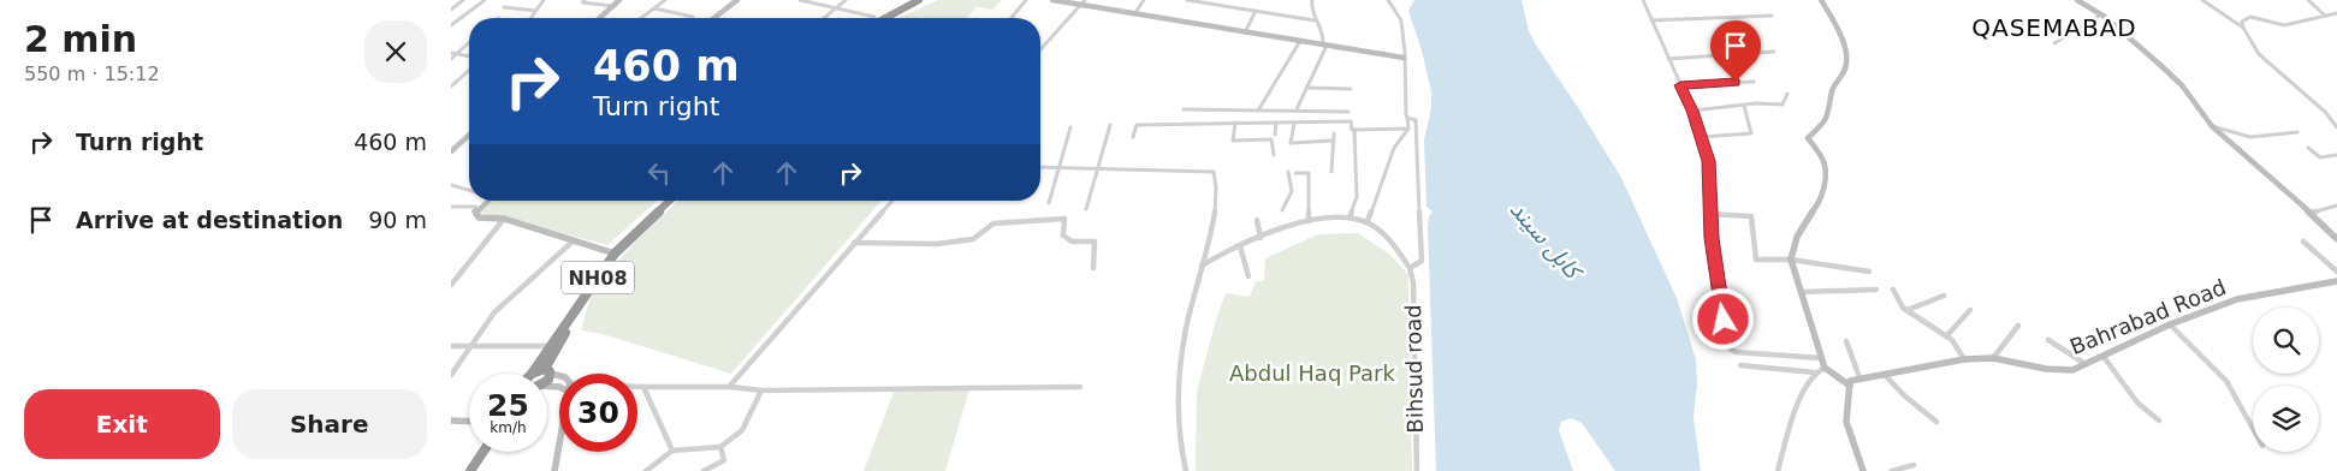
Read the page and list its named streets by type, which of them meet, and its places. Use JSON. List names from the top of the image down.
{
  "streets": {
    "highway": ["NH08"],
    "street": ["Bahrabad Road", "Bihsud road"]
  },
  "districts": ["QASEMABAD"],
  "water": ["کابل سيند"],
  "parks": ["Abdul Haq Park"],
  "page": {
    "heading": ["2 min", "550 m · 15:12"],
    "turn": ["460 m", "Turn right"],
    "list": [
      {
        "name": "Turn right",
        "value": "460 m"
      },
      {
        "name": "Arrive at destination",
        "value": "90 m"
      }
    ],
    "speed": "25 km/h",
    "limit": "30",
    "buttons": ["Exit", "Share"]
  }
}
